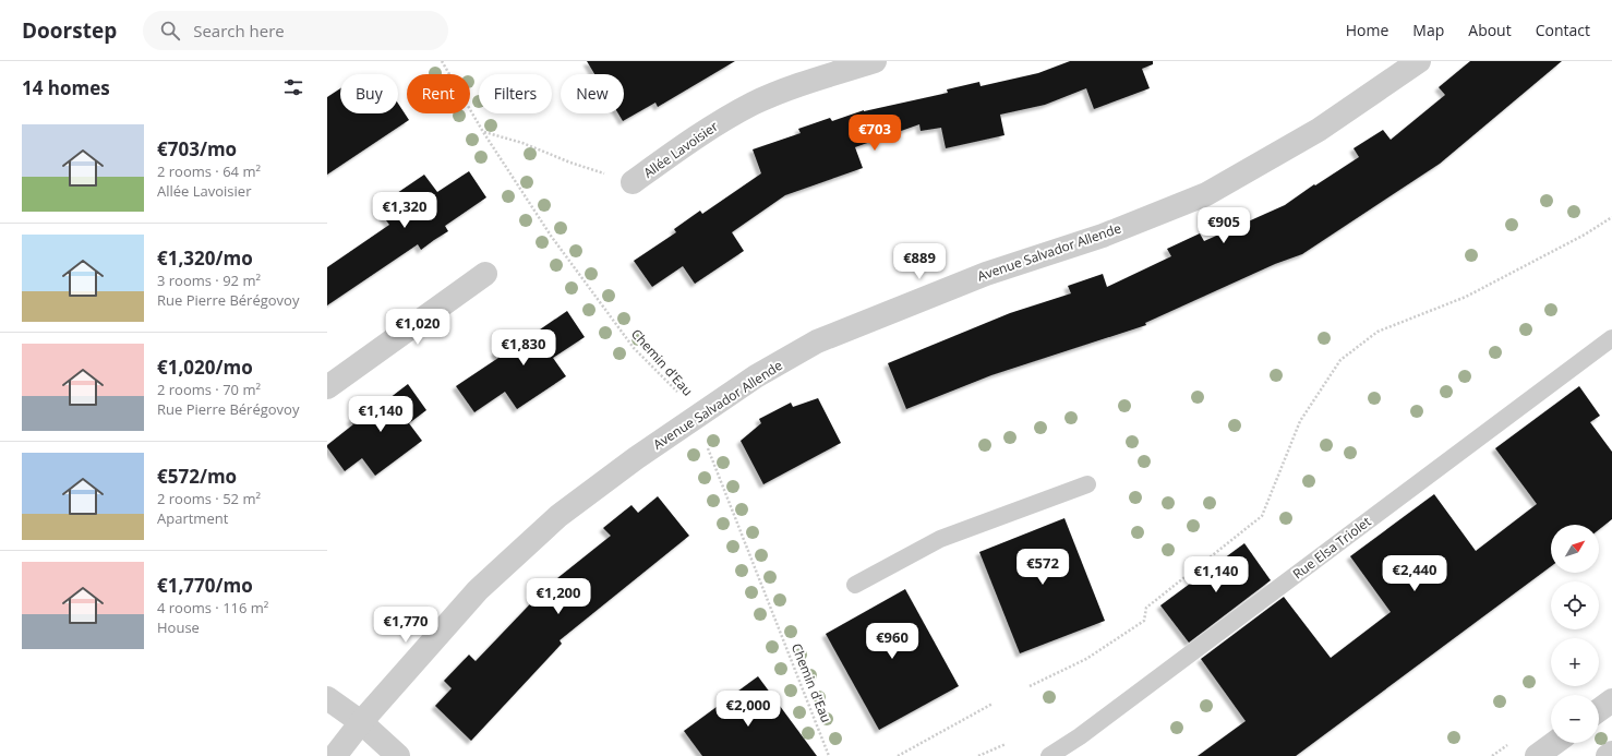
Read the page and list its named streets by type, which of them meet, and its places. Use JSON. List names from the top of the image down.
{
  "streets": {
    "street": ["Allée Lavoisier", "Avenue Salvador Allende"],
    "lane": ["Rue Elsa Triolet"],
    "path": ["Chemin d'Eau"]
  },
  "crossings": [
    ["Avenue Salvador Allende", "Chemin d'Eau"]
  ],
  "north": "top right",
  "page": {
    "header": "Doorstep",
    "search": "Search here",
    "nav": [
      "Home",
      "Map",
      "About",
      "Contact"
    ],
    "heading": "14 homes",
    "chip": [
      "Buy",
      "Rent",
      "Filters",
      "New"
    ],
    "list": [
      {
        "name": "€703/mo",
        "note": "2 rooms · 64 m² · Allée Lavoisier"
      },
      {
        "name": "€1,320/mo",
        "note": "3 rooms · 92 m² · Rue Pierre Bérégovoy"
      },
      {
        "name": "€1,020/mo",
        "note": "2 rooms · 70 m² · Rue Pierre Bérégovoy"
      },
      {
        "name": "€572/mo",
        "note": "2 rooms · 52 m² · Apartment"
      },
      {
        "name": "€1,770/mo",
        "note": "4 rooms · 116 m² · House"
      }
    ],
    "price": [
      "€703",
      "€1,320",
      "€905",
      "€889",
      "€1,020",
      "€1,830",
      "€1,140",
      "€572",
      "€2,440",
      "€1,140",
      "€1,200",
      "€1,770",
      "€960",
      "€2,000"
    ],
    "map_buttons": ["+", "−"]
  }
}
